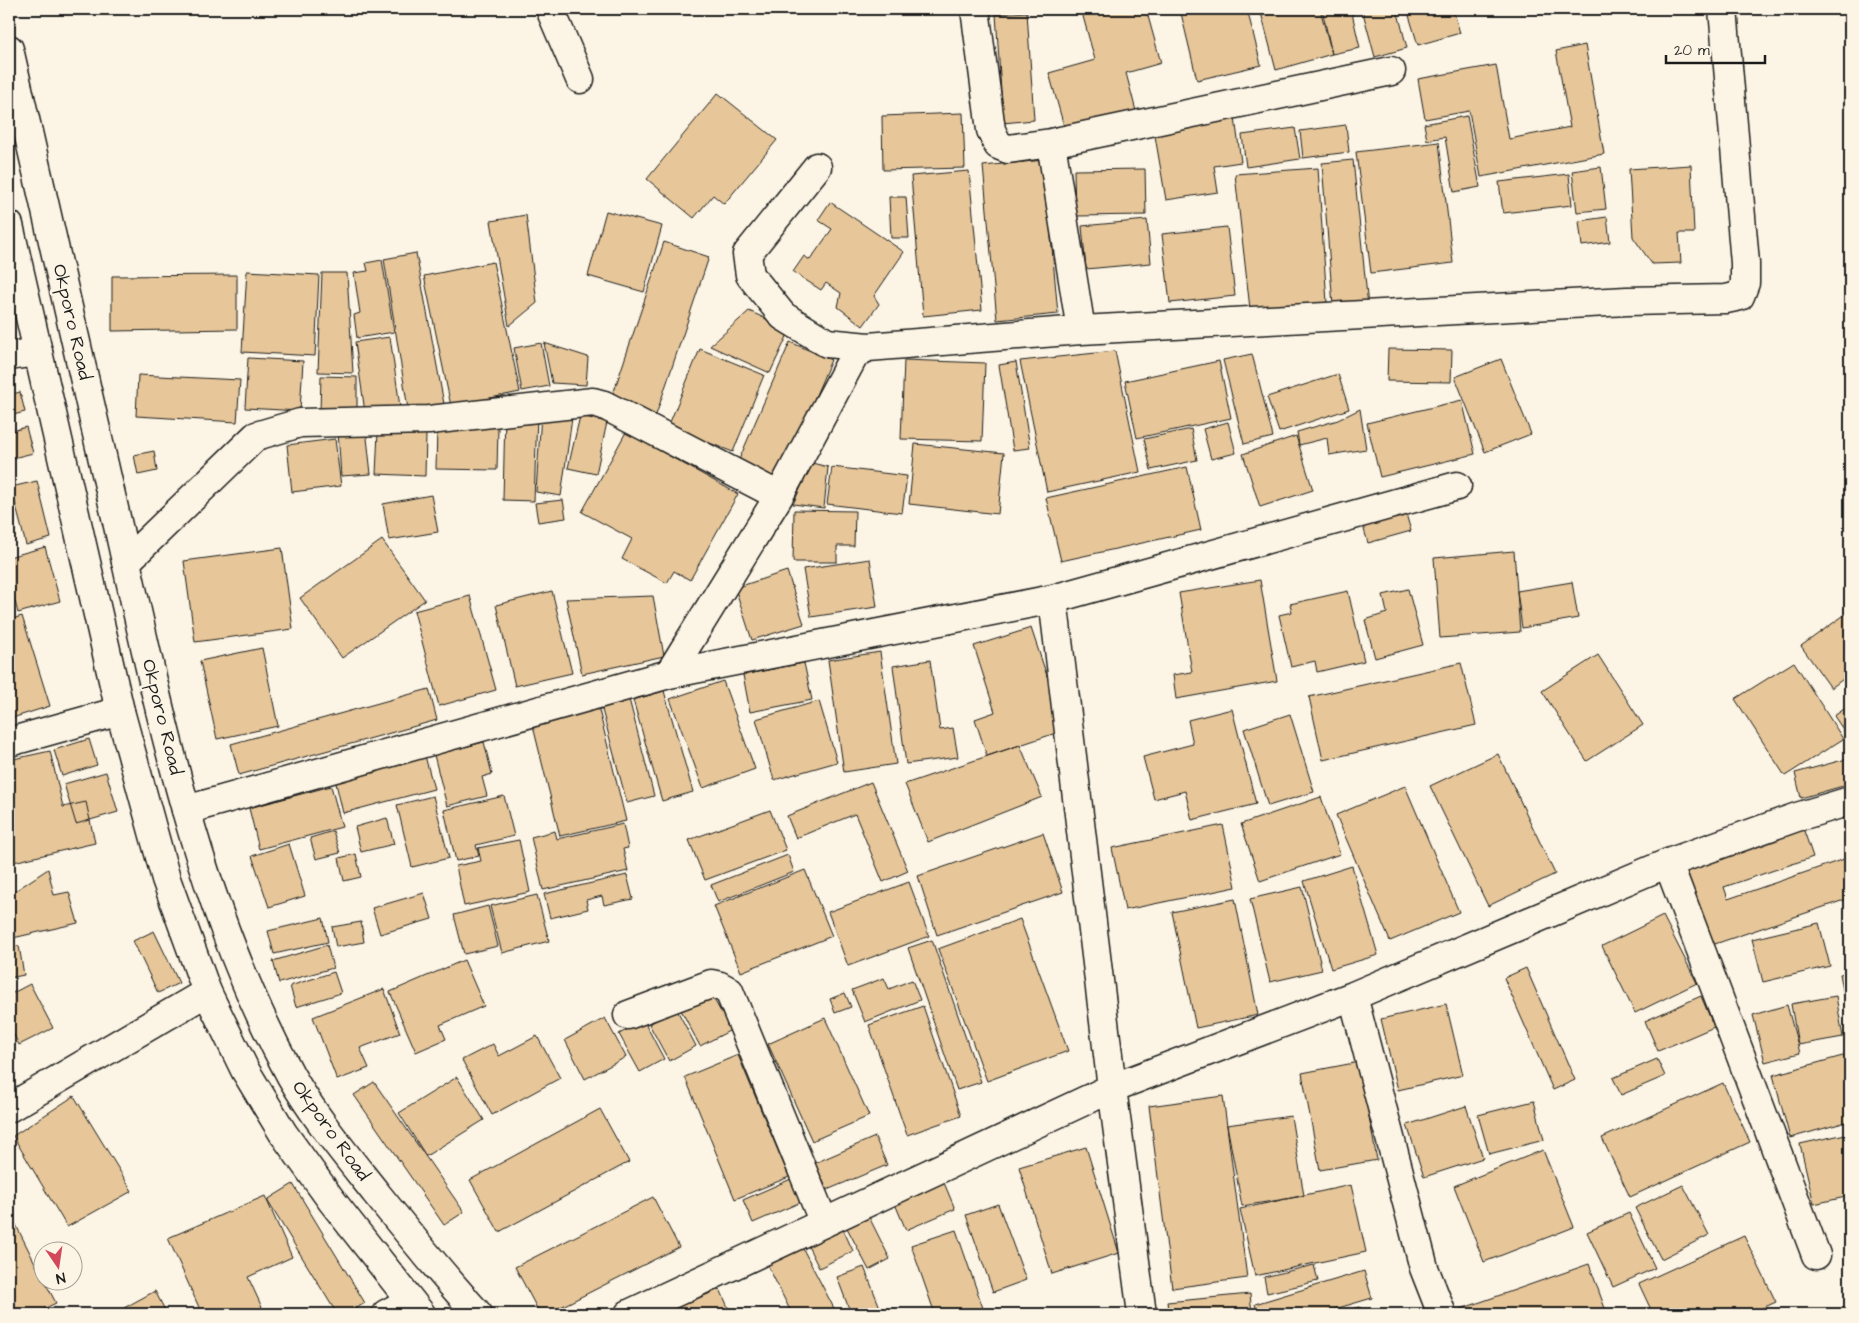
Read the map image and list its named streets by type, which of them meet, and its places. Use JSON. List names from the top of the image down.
{
  "streets": {
    "street": ["Okporo Road"]
  },
  "scale_bar": "20 m",
  "north": "bottom"
}
